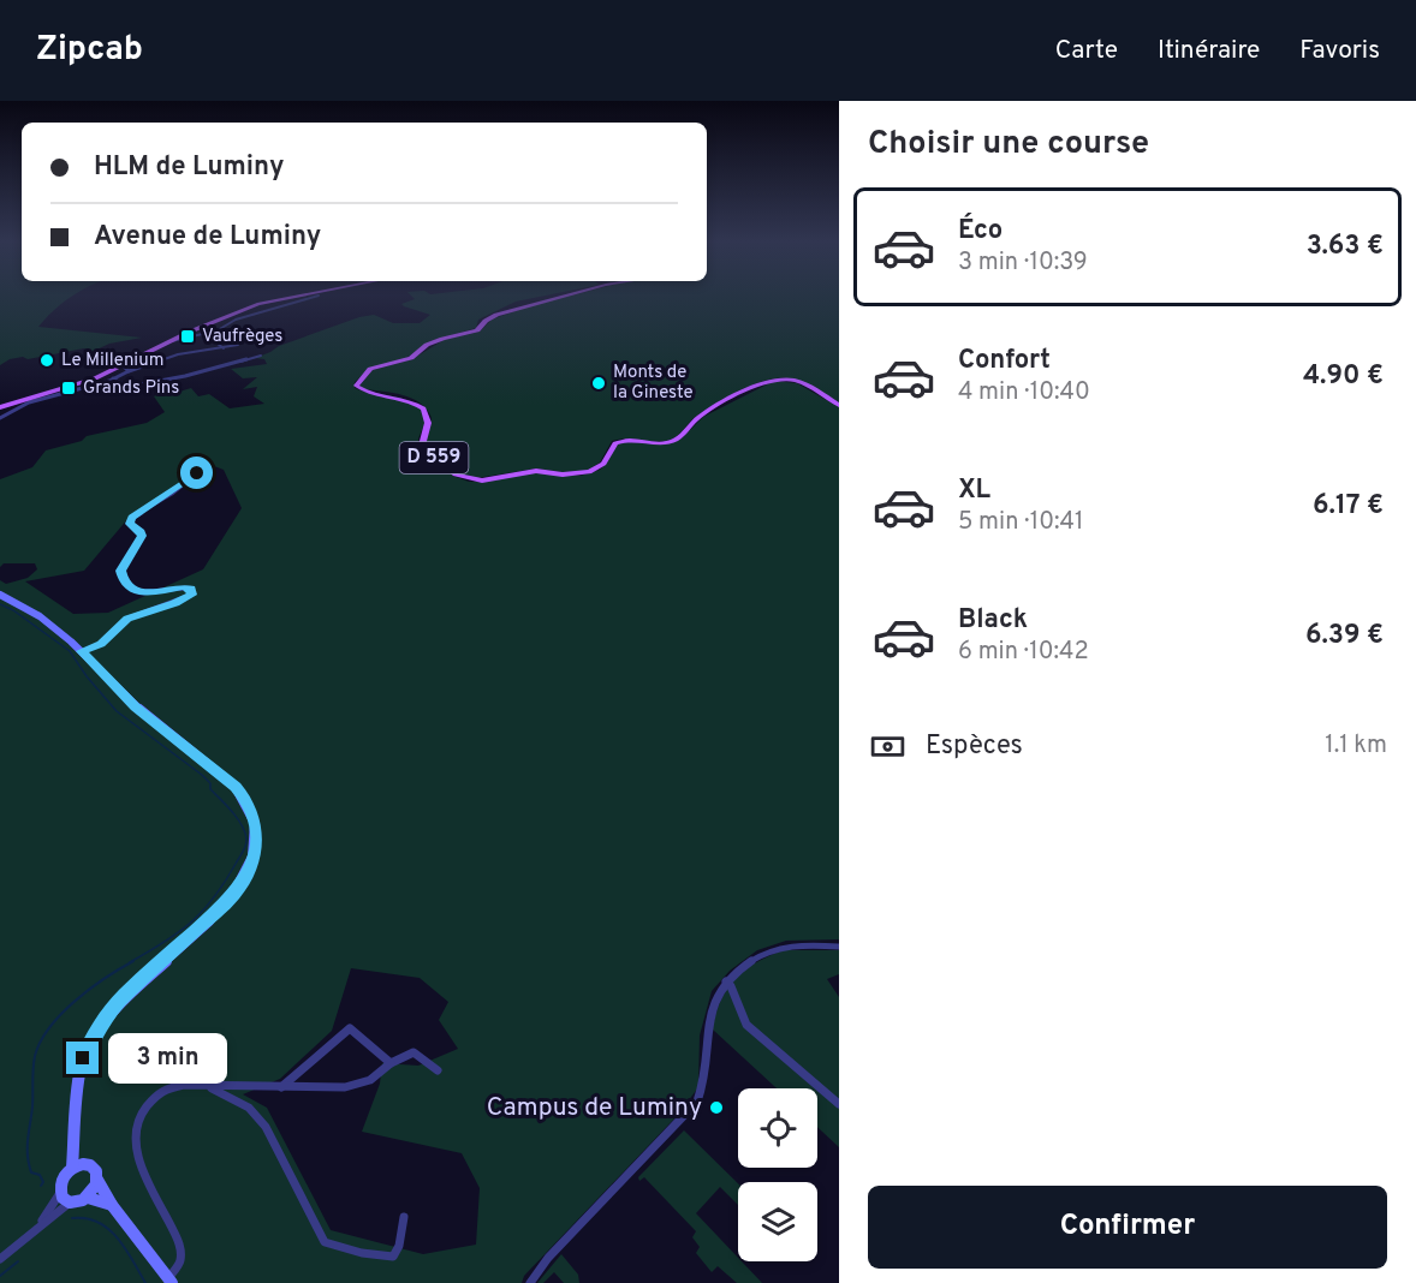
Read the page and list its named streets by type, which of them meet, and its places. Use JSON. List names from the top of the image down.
{
  "streets": {
    "main road": ["D 559"]
  },
  "places": {
    "transit": ["Vaufrèges", "Grands Pins"],
    "other": ["Le Millenium", "Monts de la Gineste", "Campus de Luminy"]
  },
  "page": {
    "header": "Zipcab",
    "nav": ["Carte", "Itinéraire", "Favoris"],
    "heading": "Choisir une course",
    "banner": ["HLM de Luminy", "Avenue de Luminy"],
    "list": [
      {
        "name": "Éco",
        "note": "3 min · 10:39",
        "value": "3.63 €"
      },
      {
        "name": "Confort",
        "note": "4 min · 10:40",
        "value": "4.90 €"
      },
      {
        "name": "XL",
        "note": "5 min · 10:41",
        "value": "6.17 €"
      },
      {
        "name": "Black",
        "note": "6 min · 10:42",
        "value": "6.39 €"
      }
    ],
    "pay": ["Espèces", "1.1 km"],
    "bubble": "3 min",
    "buttons": "Confirmer"
  }
}
